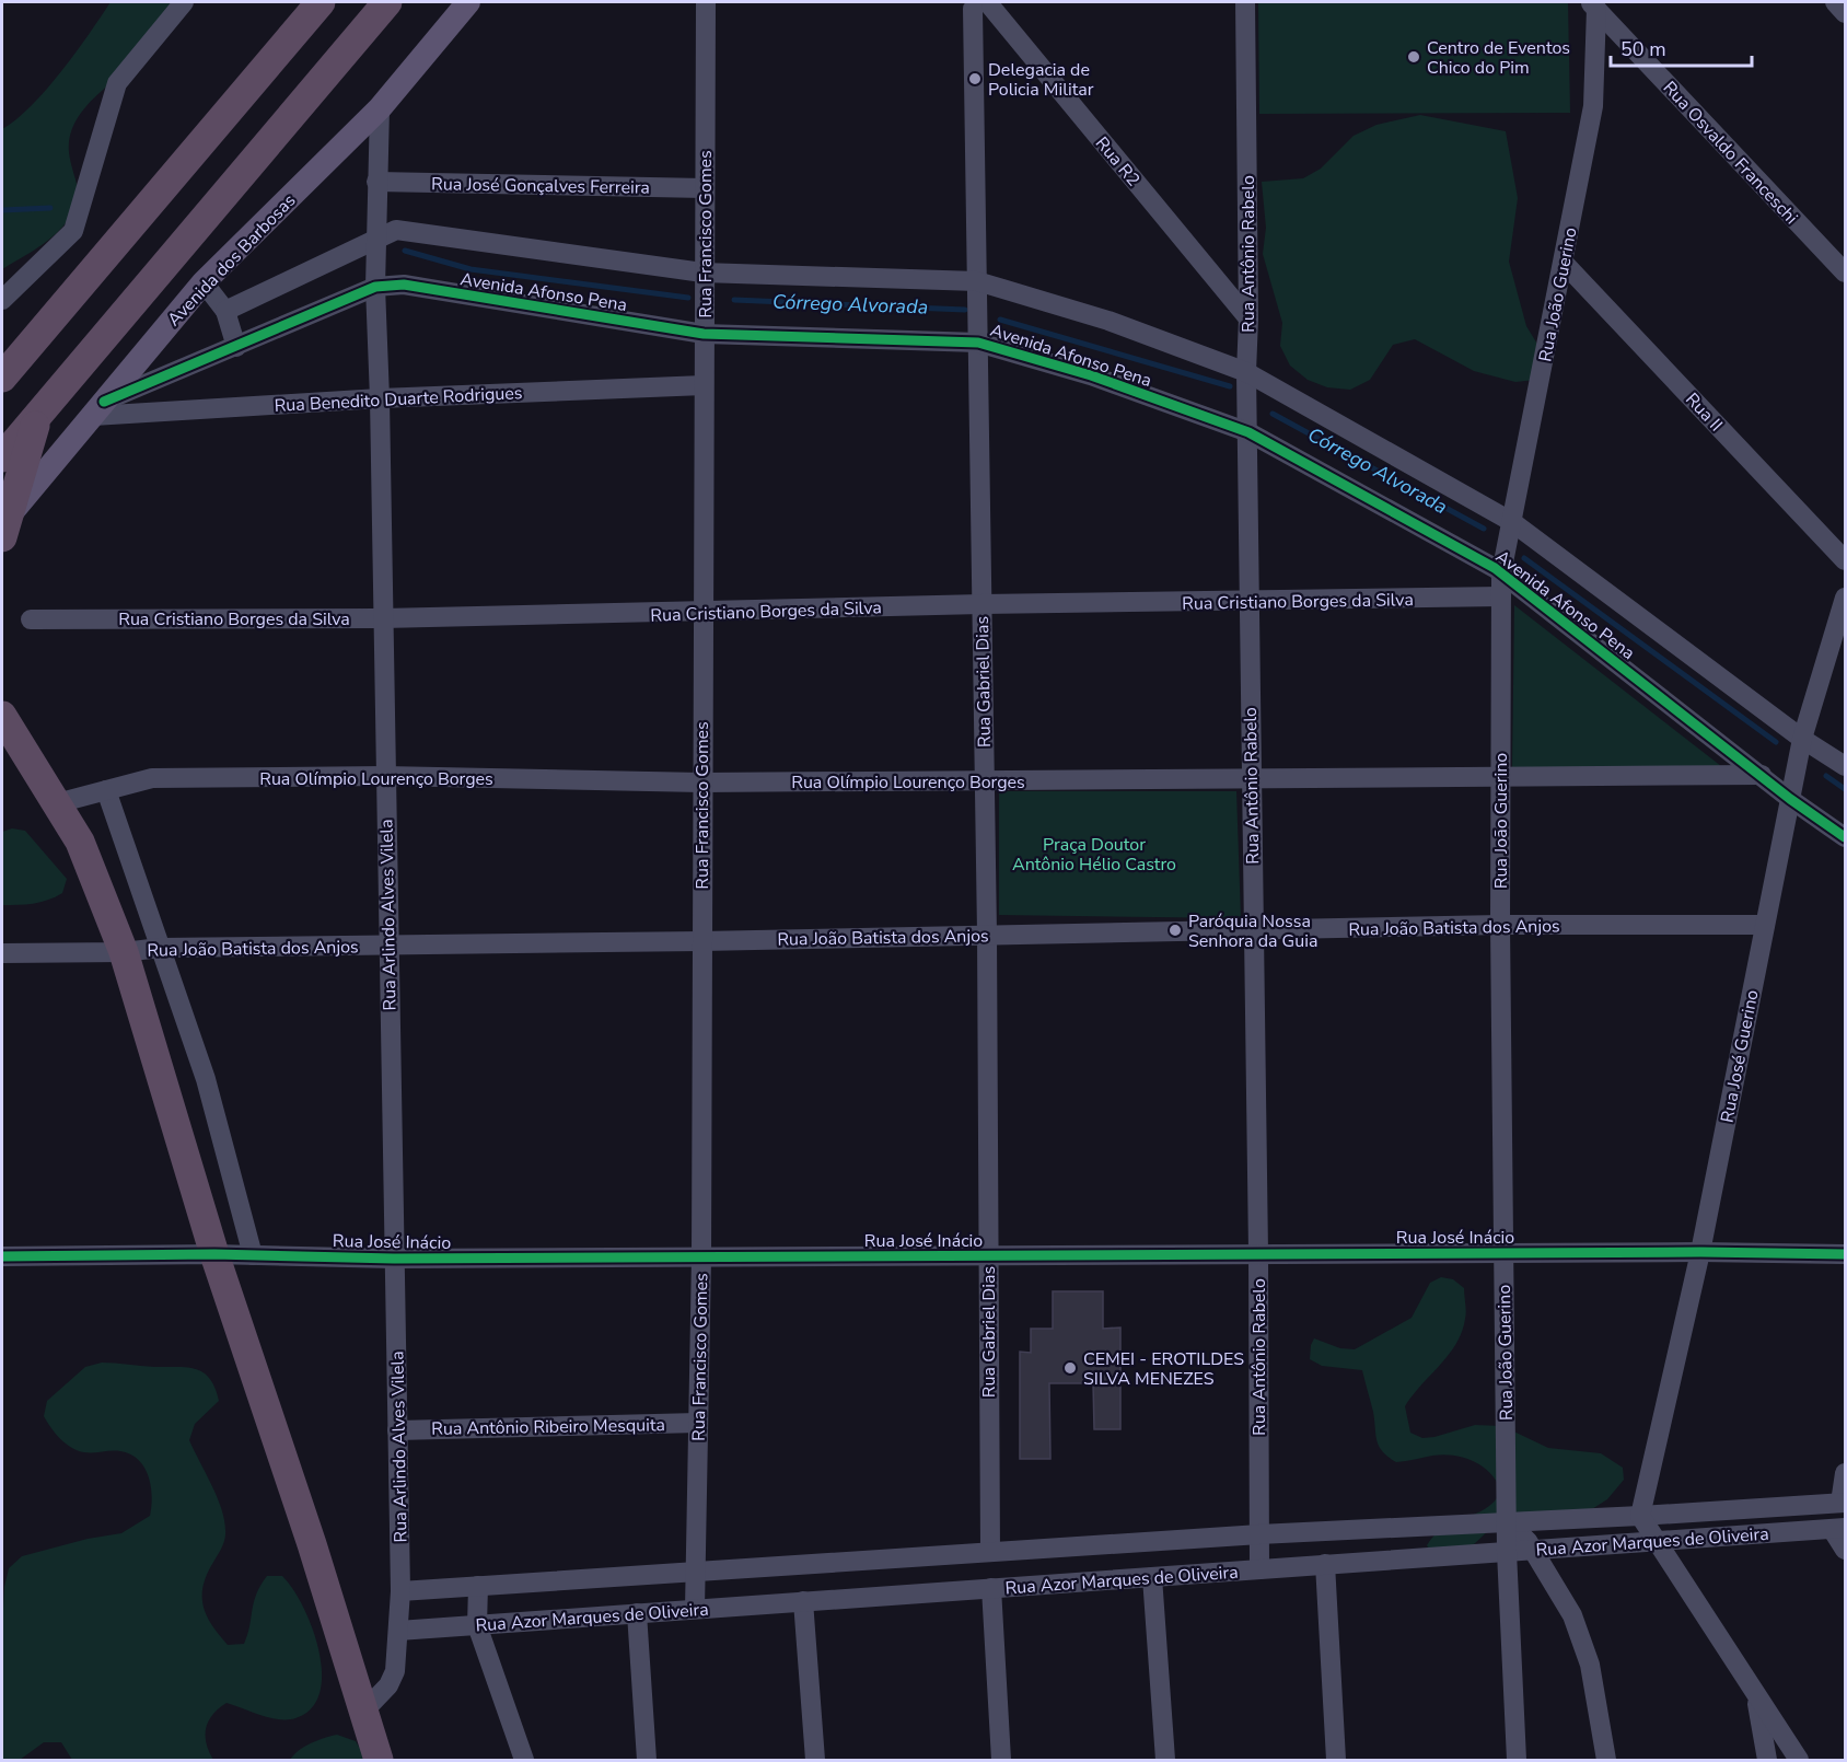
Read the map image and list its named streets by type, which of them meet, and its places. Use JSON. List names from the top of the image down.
{
  "streets": {
    "main road": ["Avenida dos Barbosas"],
    "street": [
      "Rua Osvaldo Franceschi",
      "Rua R2",
      "Rua José Gonçalves Ferreira",
      "Rua Francisco Gomes",
      "Rua Antônio Rabelo",
      "Avenida Afonso Pena",
      "Rua João Guerino",
      "Rua Benedito Duarte Rodrigues",
      "Rua II",
      "Rua Cristiano Borges da Silva",
      "Rua Gabriel Dias",
      "Rua Olímpio Lourenço Borges",
      "Rua Arlindo Alves Vilela",
      "Rua João Batista dos Anjos",
      "Rua José Guerino",
      "Rua José Inácio",
      "Rua Antônio Ribeiro Mesquita",
      "Rua Azor Marques de Oliveira"
    ]
  },
  "crossings": [
    ["Rua Osvaldo Franceschi", "Rua João Guerino"],
    ["Rua R2", "Rua Antônio Rabelo"],
    ["Rua R2", "Rua Gabriel Dias"],
    ["Rua José Gonçalves Ferreira", "Rua Francisco Gomes"],
    ["Rua José Gonçalves Ferreira", "Rua Arlindo Alves Vilela"],
    ["Rua Francisco Gomes", "Avenida Afonso Pena"],
    ["Rua Francisco Gomes", "Rua Benedito Duarte Rodrigues"],
    ["Rua Francisco Gomes", "Rua Cristiano Borges da Silva"],
    ["Rua Francisco Gomes", "Rua Olímpio Lourenço Borges"],
    ["Rua Francisco Gomes", "Rua João Batista dos Anjos"],
    ["Rua Francisco Gomes", "Rua José Inácio"],
    ["Rua Francisco Gomes", "Rua Antônio Ribeiro Mesquita"],
    ["Rua Francisco Gomes", "Rua Azor Marques de Oliveira"],
    ["Rua Antônio Rabelo", "Avenida Afonso Pena"],
    ["Rua Antônio Rabelo", "Rua Cristiano Borges da Silva"],
    ["Rua Antônio Rabelo", "Rua Olímpio Lourenço Borges"],
    ["Rua Antônio Rabelo", "Rua João Batista dos Anjos"],
    ["Rua Antônio Rabelo", "Rua José Inácio"],
    ["Rua Antônio Rabelo", "Rua Azor Marques de Oliveira"],
    ["Avenida dos Barbosas", "Avenida Afonso Pena"],
    ["Avenida dos Barbosas", "Rua Benedito Duarte Rodrigues"],
    ["Avenida dos Barbosas", "Rua Arlindo Alves Vilela"],
    ["Avenida Afonso Pena", "Rua João Guerino"],
    ["Avenida Afonso Pena", "Rua Benedito Duarte Rodrigues"],
    ["Avenida Afonso Pena", "Rua Gabriel Dias"],
    ["Avenida Afonso Pena", "Rua Olímpio Lourenço Borges"],
    ["Avenida Afonso Pena", "Rua Arlindo Alves Vilela"],
    ["Avenida Afonso Pena", "Rua José Guerino"],
    ["Rua João Guerino", "Rua II"],
    ["Rua João Guerino", "Rua Cristiano Borges da Silva"],
    ["Rua João Guerino", "Rua Olímpio Lourenço Borges"],
    ["Rua João Guerino", "Rua João Batista dos Anjos"],
    ["Rua João Guerino", "Rua José Inácio"],
    ["Rua João Guerino", "Rua Azor Marques de Oliveira"],
    ["Rua Benedito Duarte Rodrigues", "Rua Arlindo Alves Vilela"],
    ["Rua Cristiano Borges da Silva", "Rua Gabriel Dias"],
    ["Rua Cristiano Borges da Silva", "Rua Arlindo Alves Vilela"],
    ["Rua Gabriel Dias", "Rua Olímpio Lourenço Borges"],
    ["Rua Gabriel Dias", "Rua João Batista dos Anjos"],
    ["Rua Gabriel Dias", "Rua José Inácio"],
    ["Rua Gabriel Dias", "Rua Azor Marques de Oliveira"],
    ["Rua Olímpio Lourenço Borges", "Rua Arlindo Alves Vilela"],
    ["Rua Arlindo Alves Vilela", "Rua João Batista dos Anjos"],
    ["Rua Arlindo Alves Vilela", "Rua José Inácio"],
    ["Rua Arlindo Alves Vilela", "Rua Antônio Ribeiro Mesquita"],
    ["Rua Arlindo Alves Vilela", "Rua Azor Marques de Oliveira"],
    ["Rua João Batista dos Anjos", "Rua José Guerino"],
    ["Rua José Guerino", "Rua José Inácio"],
    ["Rua José Guerino", "Rua Azor Marques de Oliveira"]
  ],
  "water": ["Córrego Alvorada"],
  "parks": ["Praça Doutor Antônio Hélio Castro"],
  "places": [
    "Centro de Eventos Chico do Pim",
    "Delegacia de Policia Militar",
    "Paróquia Nossa Senhora da Guia",
    "CEMEI - EROTILDES SILVA MENEZES"
  ],
  "scale_bar": "50 m"
}
